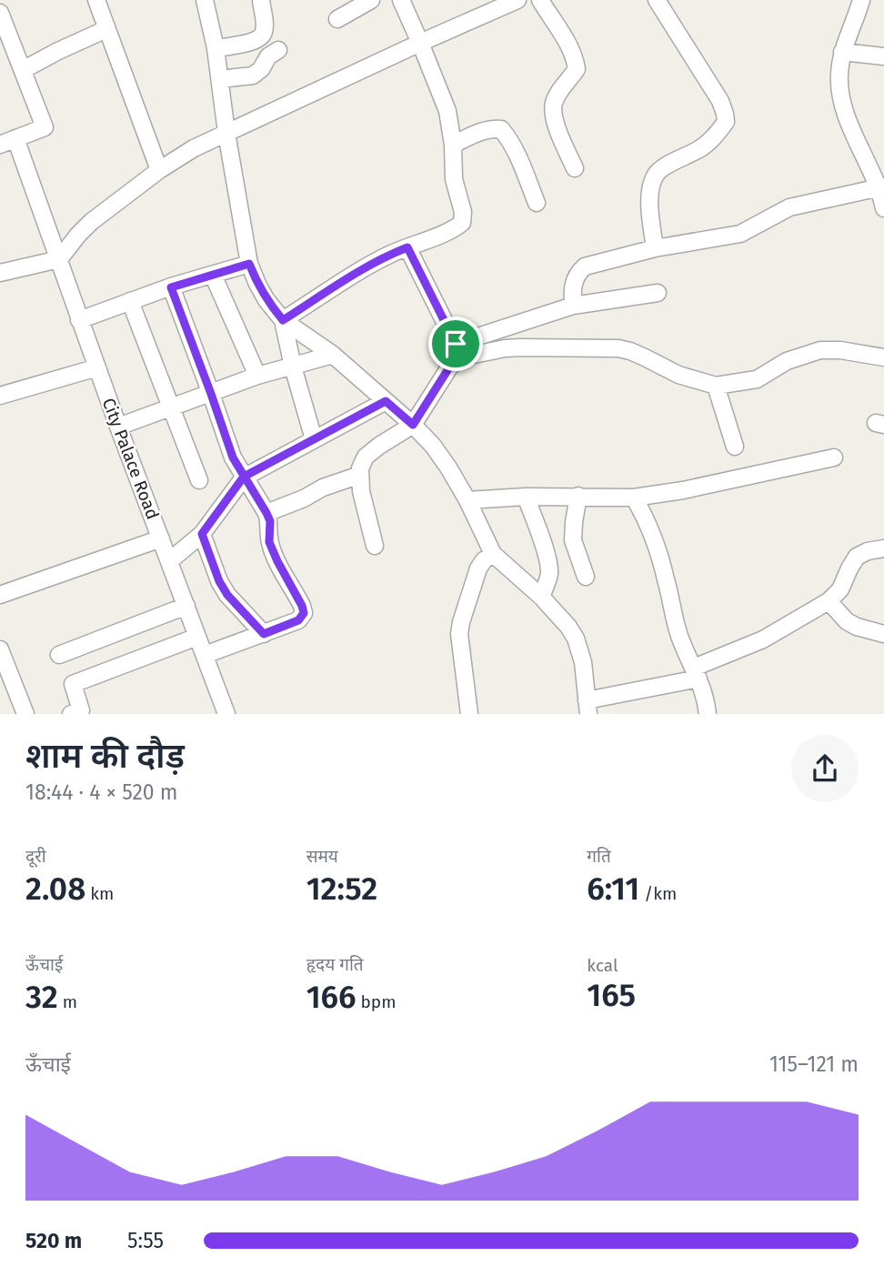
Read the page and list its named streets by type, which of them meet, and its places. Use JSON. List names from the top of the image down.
{
  "streets": {
    "street": ["City Palace Road"]
  },
  "page": {
    "heading": ["शाम की दौड़", "18:44 · 4 × 520 m"],
    "stats": [
      ["दूरी", "2.08 km"],
      ["समय", "12:52"],
      ["गति", "6:11 /km"],
      ["ऊँचाई", "32 m"],
      ["हृदय गति", "166 bpm"],
      ["kcal", "165"]
    ],
    "chart": ["ऊँचाई", "115–121 m"],
    "list": [
      {
        "name": "520 m",
        "note": "5:55"
      }
    ]
  }
}
